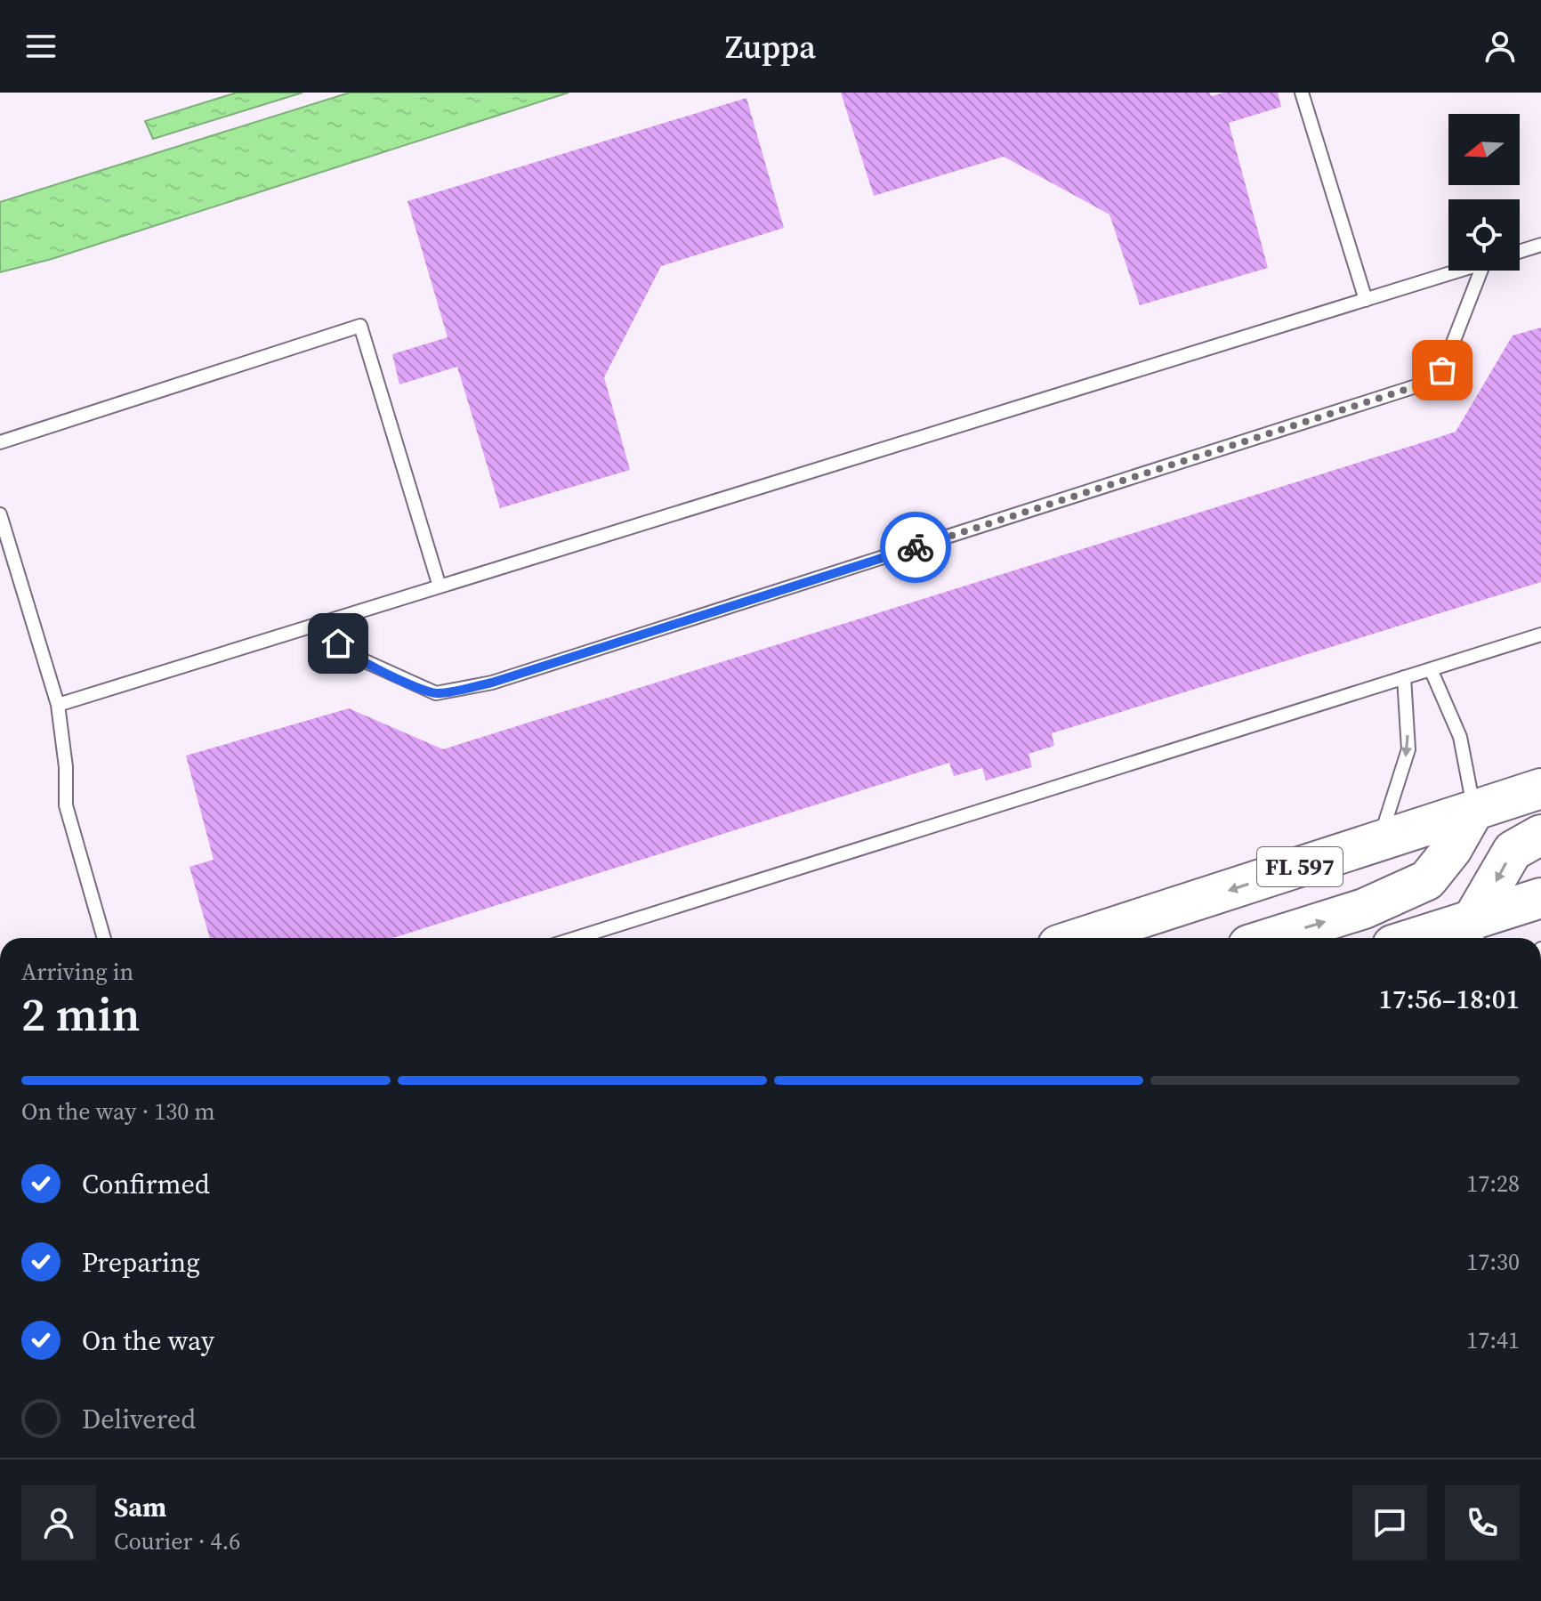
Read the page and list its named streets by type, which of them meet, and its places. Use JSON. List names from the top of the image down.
{
  "streets": {
    "main road": ["FL 597"]
  },
  "north": "left",
  "page": {
    "header": "Zuppa",
    "heading": ["2 min", "Arriving in", "17:56–18:01"],
    "panel": ["Sam", "Courier · 4.6"],
    "bar": "On the way · 130 m",
    "list": [
      ["Confirmed", "17:28"],
      ["Preparing", "17:30"],
      ["On the way", "17:41"],
      "Delivered"
    ]
  }
}
